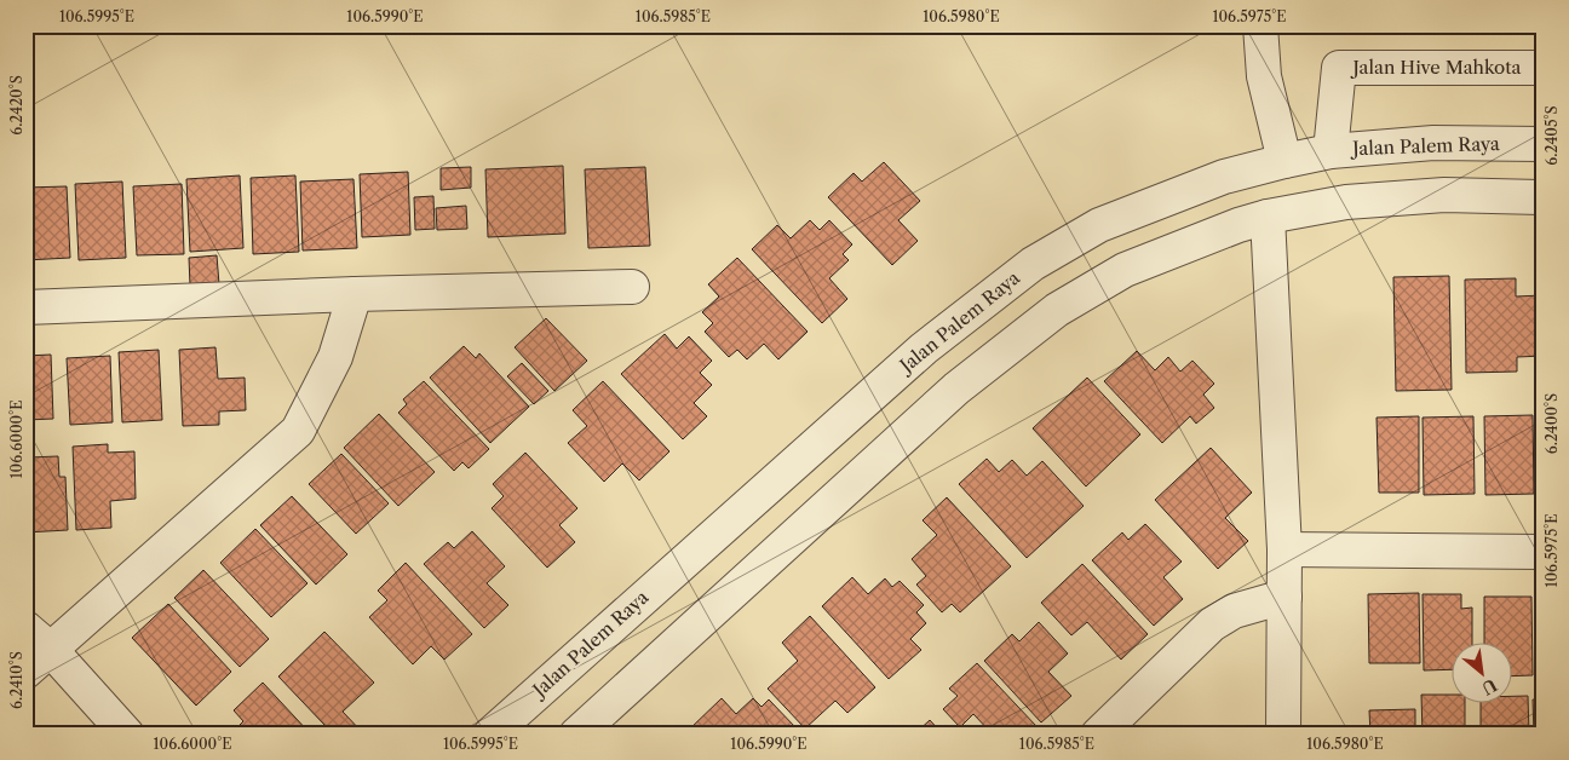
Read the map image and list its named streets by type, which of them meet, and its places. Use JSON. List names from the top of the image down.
{
  "streets": {
    "street": ["Jalan Hive Mahkota", "Jalan Palem Raya"]
  },
  "crossings": [
    ["Jalan Hive Mahkota", "Jalan Palem Raya"]
  ],
  "north": "bottom right",
  "coordinates": [
    "106.5995°E",
    "106.5990°E",
    "106.5985°E",
    "106.5980°E",
    "106.5975°E",
    "6.2420°S",
    "6.2405°S",
    "6.2400°S",
    "106.6000°E",
    "6.2410°S"
  ]
}
